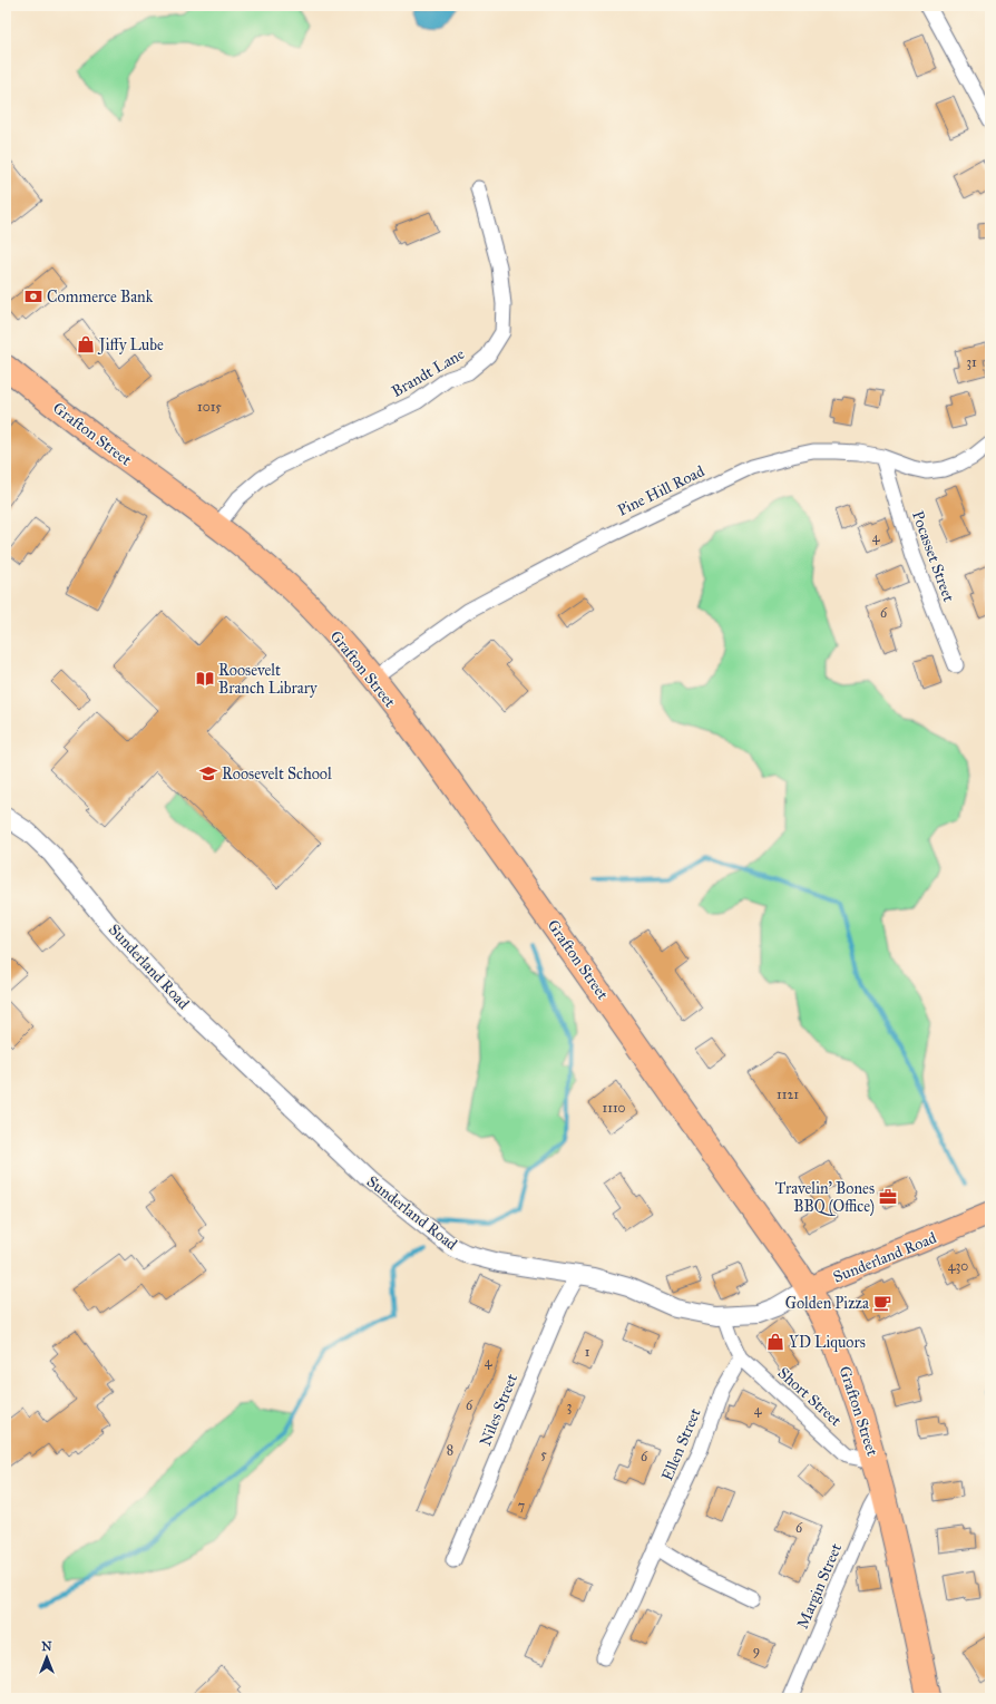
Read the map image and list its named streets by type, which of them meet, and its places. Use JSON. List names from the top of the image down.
{
  "streets": {
    "highway": ["Grafton Street"],
    "main road": ["Sunderland Road"],
    "street": [
      "Brandt Lane",
      "Pine Hill Road",
      "Pocasset Street",
      "Short Street",
      "Niles Street",
      "Ellen Street",
      "Margin Street"
    ]
  },
  "crossings": [
    ["Brandt Lane", "Grafton Street"],
    ["Grafton Street", "Pine Hill Road"],
    ["Grafton Street", "Sunderland Road"],
    ["Grafton Street", "Short Street"],
    ["Grafton Street", "Margin Street"],
    ["Pine Hill Road", "Pocasset Street"],
    ["Sunderland Road", "Short Street"],
    ["Sunderland Road", "Niles Street"],
    ["Short Street", "Ellen Street"]
  ],
  "places": {
    "bank": ["Commerce Bank"],
    "shop": ["Jiffy Lube", "YD Liquors"],
    "library": ["Roosevelt Branch Library"],
    "school or university": ["Roosevelt School"],
    "office": ["Travelin' Bones BBQ (Office)"],
    "cafe": ["Golden Pizza"]
  },
  "house_numbers": [
    "31",
    "1015",
    "4",
    "6",
    "1121",
    "1110",
    "430",
    "1",
    "4",
    "6",
    "3",
    "4",
    "8",
    "5",
    "6",
    "7",
    "6",
    "9"
  ],
  "north": "top"
}
